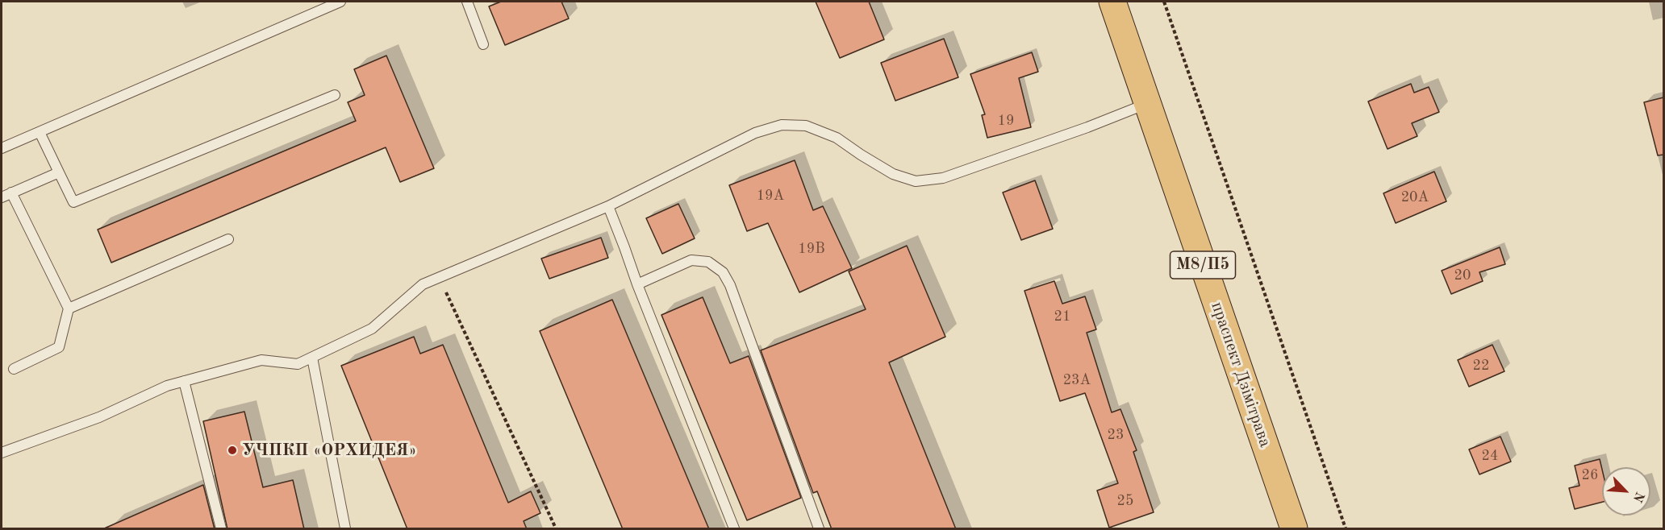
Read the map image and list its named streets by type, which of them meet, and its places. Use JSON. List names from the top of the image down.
{
  "streets": {
    "main road": ["М8/П5", "праспект Дзімітрава"]
  },
  "places": ["УЧПКП «ОРХИДЕЯ»"],
  "house_numbers": [
    "19",
    "19А",
    "20А",
    "19В",
    "20",
    "21",
    "22",
    "23А",
    "23",
    "24",
    "26",
    "25"
  ],
  "north": "bottom right"
}
